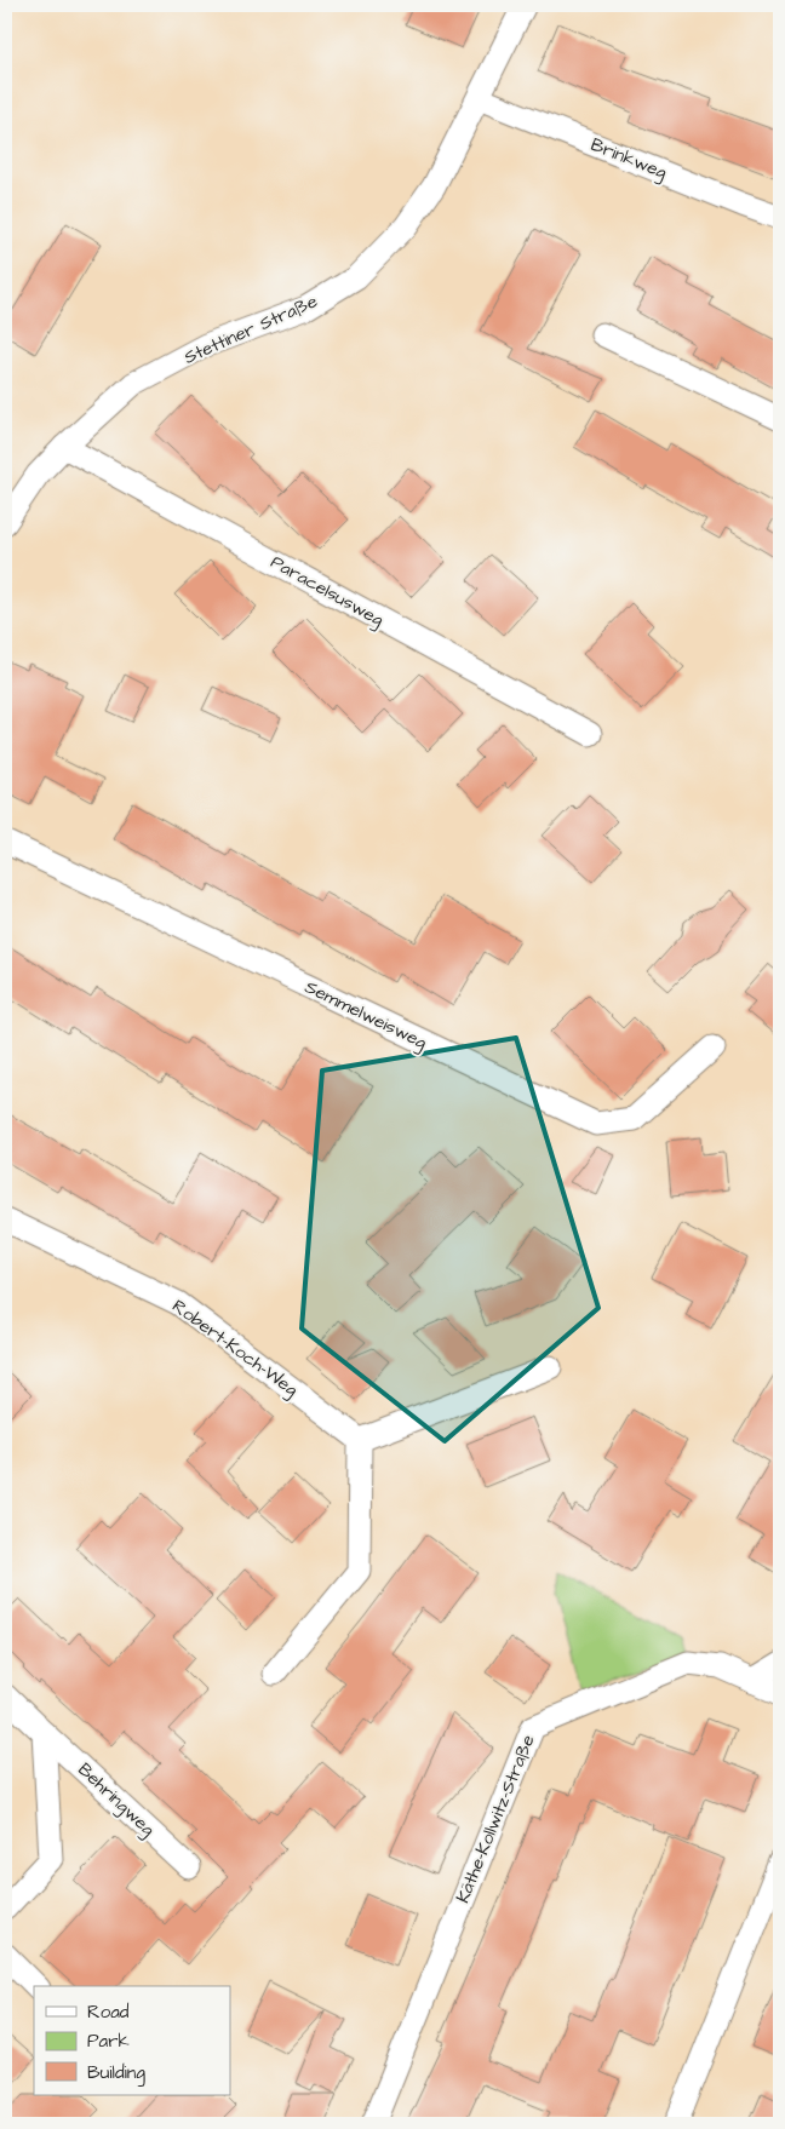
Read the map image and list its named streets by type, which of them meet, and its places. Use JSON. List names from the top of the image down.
{
  "streets": {
    "street": [
      "Brinkweg",
      "Stettiner Straße",
      "Paracelsusweg",
      "Semmelweisweg",
      "Robert-Koch-Weg",
      "Behringweg",
      "Käthe-Kollwitz-Straße"
    ]
  },
  "crossings": [
    ["Brinkweg", "Stettiner Straße"],
    ["Stettiner Straße", "Paracelsusweg"]
  ],
  "legend": ["Road", "Park", "Building"]
}
